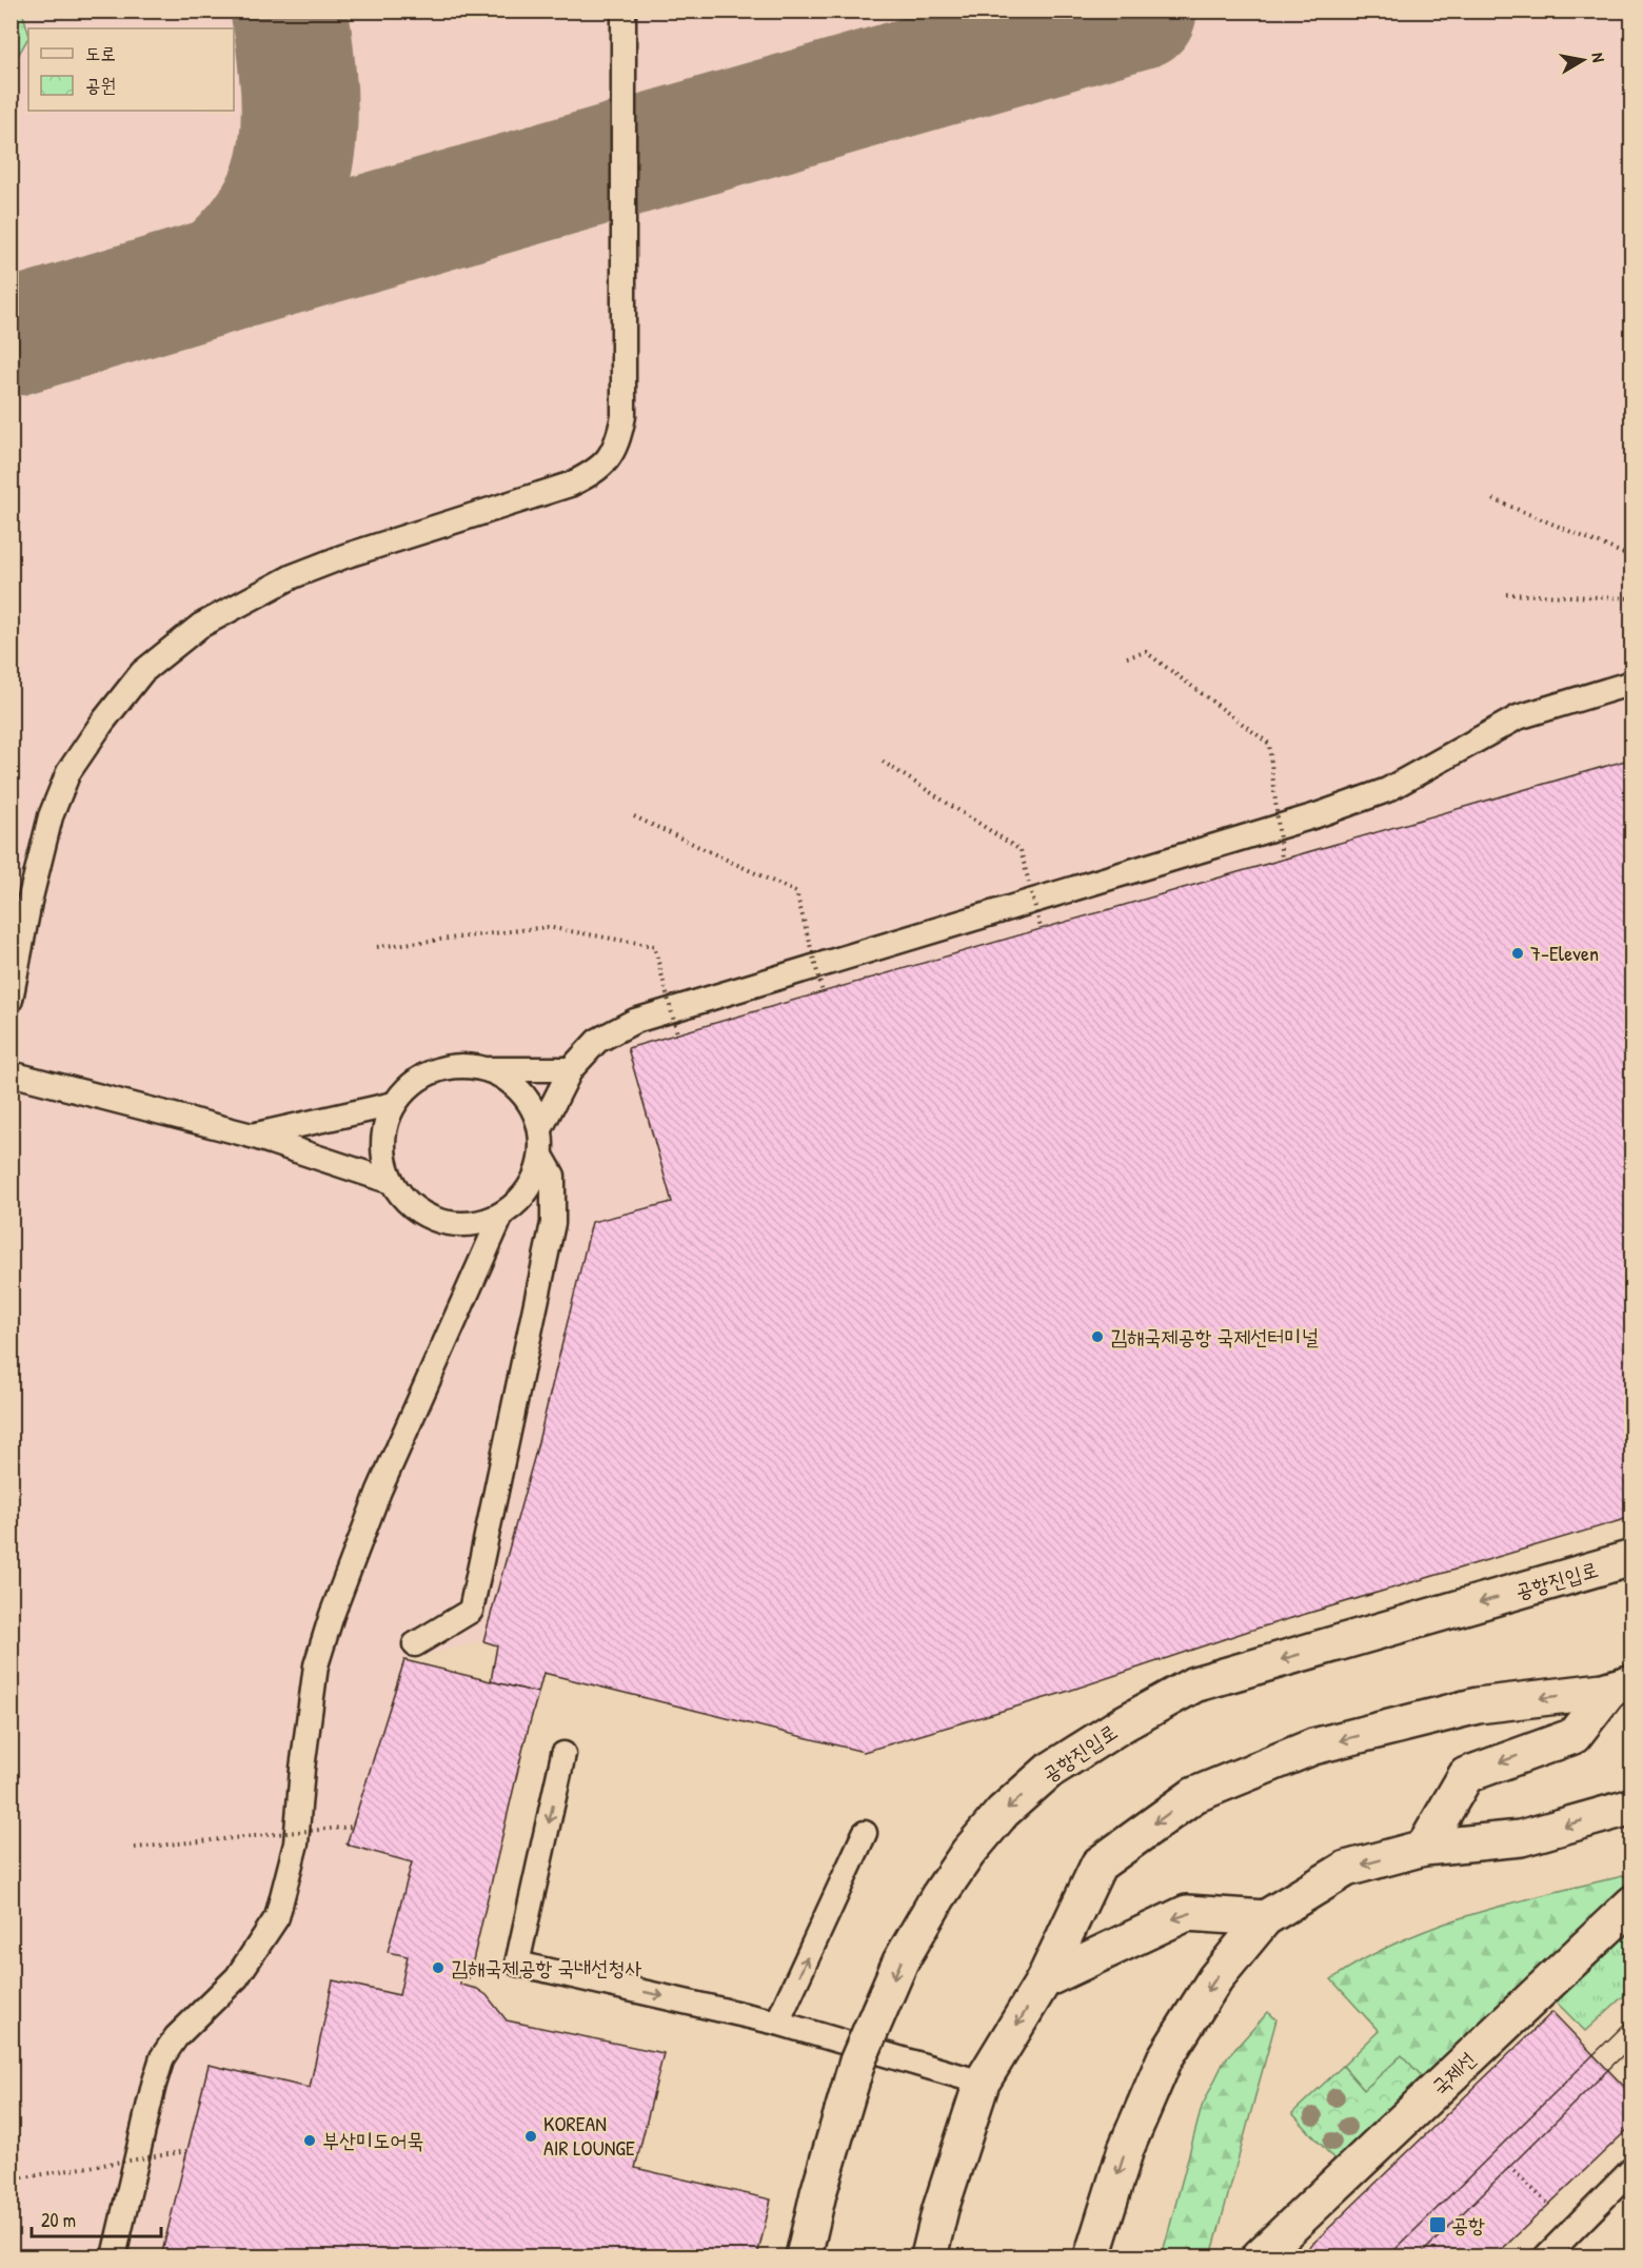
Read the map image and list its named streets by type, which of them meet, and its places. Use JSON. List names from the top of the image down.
{
  "streets": {
    "main road": ["공항진입로", "국제선"]
  },
  "places": {
    "other": [
      "7-Eleven",
      "김해국제공항 국제선터미널",
      "김해국제공항 국내선청사",
      "KOREAN AIR LOUNGE",
      "부산미도어묵"
    ],
    "transit": ["공항"]
  },
  "legend": ["도로", "공원"],
  "scale_bar": "20 m",
  "north": "right"
}
